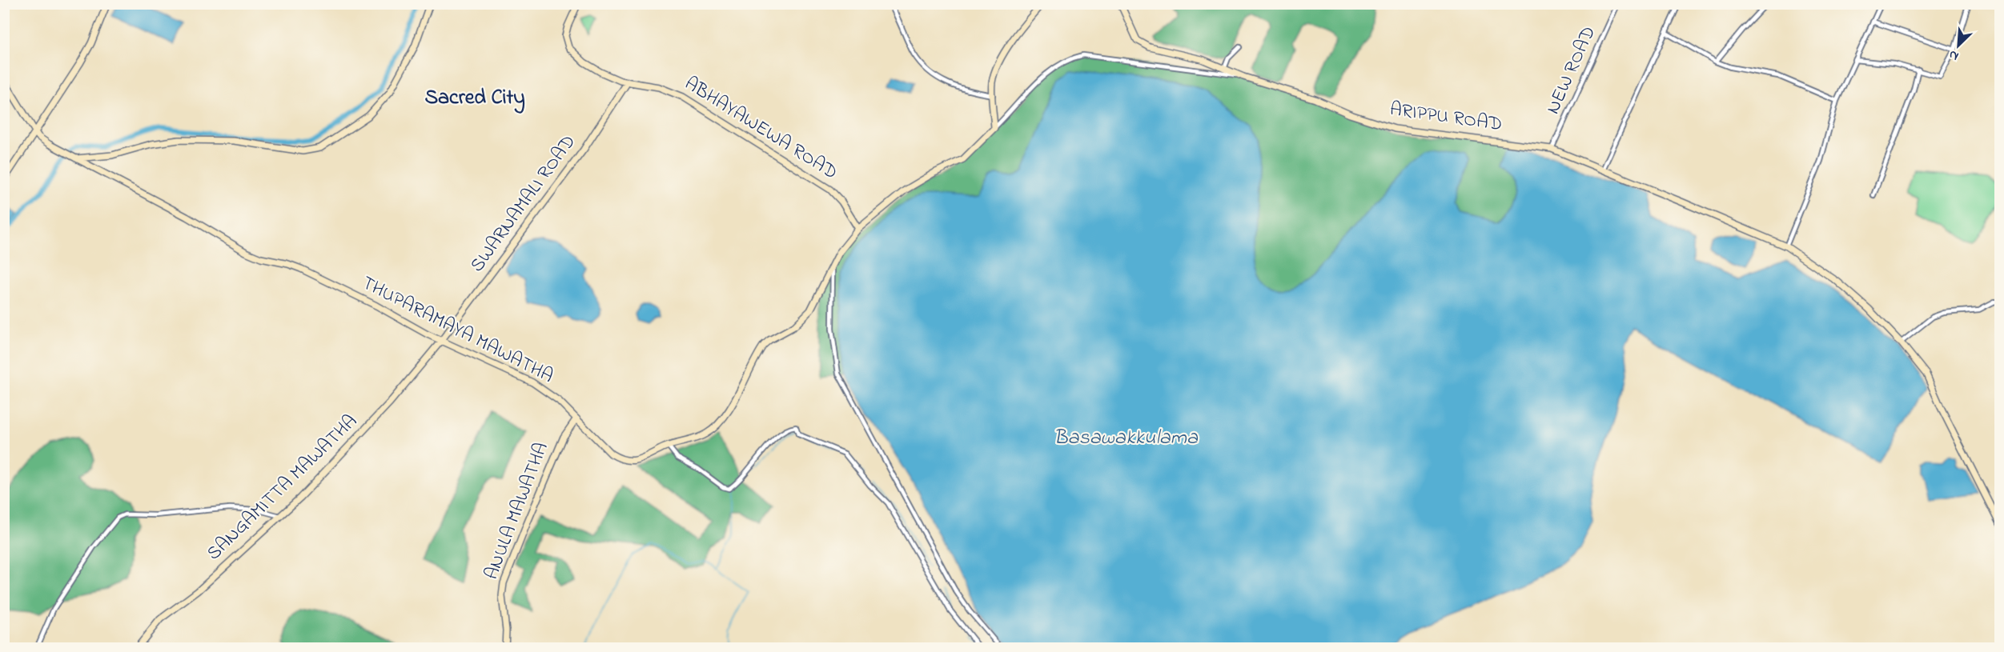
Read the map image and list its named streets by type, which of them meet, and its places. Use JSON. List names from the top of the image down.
{
  "streets": {
    "main road": [
      "ARIPPU ROAD",
      "ABHAYAWEWA ROAD",
      "SWARNAMALI ROAD",
      "THUPARAMAYA MAWATHA",
      "SANGAMITTA MAWATHA",
      "ANULA MAWATHA"
    ],
    "street": ["NEW ROAD"]
  },
  "crossings": [
    ["NEW ROAD", "ARIPPU ROAD"],
    ["ABHAYAWEWA ROAD", "SWARNAMALI ROAD"],
    ["ABHAYAWEWA ROAD", "THUPARAMAYA MAWATHA"],
    ["SWARNAMALI ROAD", "THUPARAMAYA MAWATHA"],
    ["SWARNAMALI ROAD", "SANGAMITTA MAWATHA"],
    ["THUPARAMAYA MAWATHA", "SANGAMITTA MAWATHA"],
    ["THUPARAMAYA MAWATHA", "ANULA MAWATHA"]
  ],
  "districts": ["Sacred City"],
  "water": ["Basawakkulama"],
  "north": "bottom left"
}
